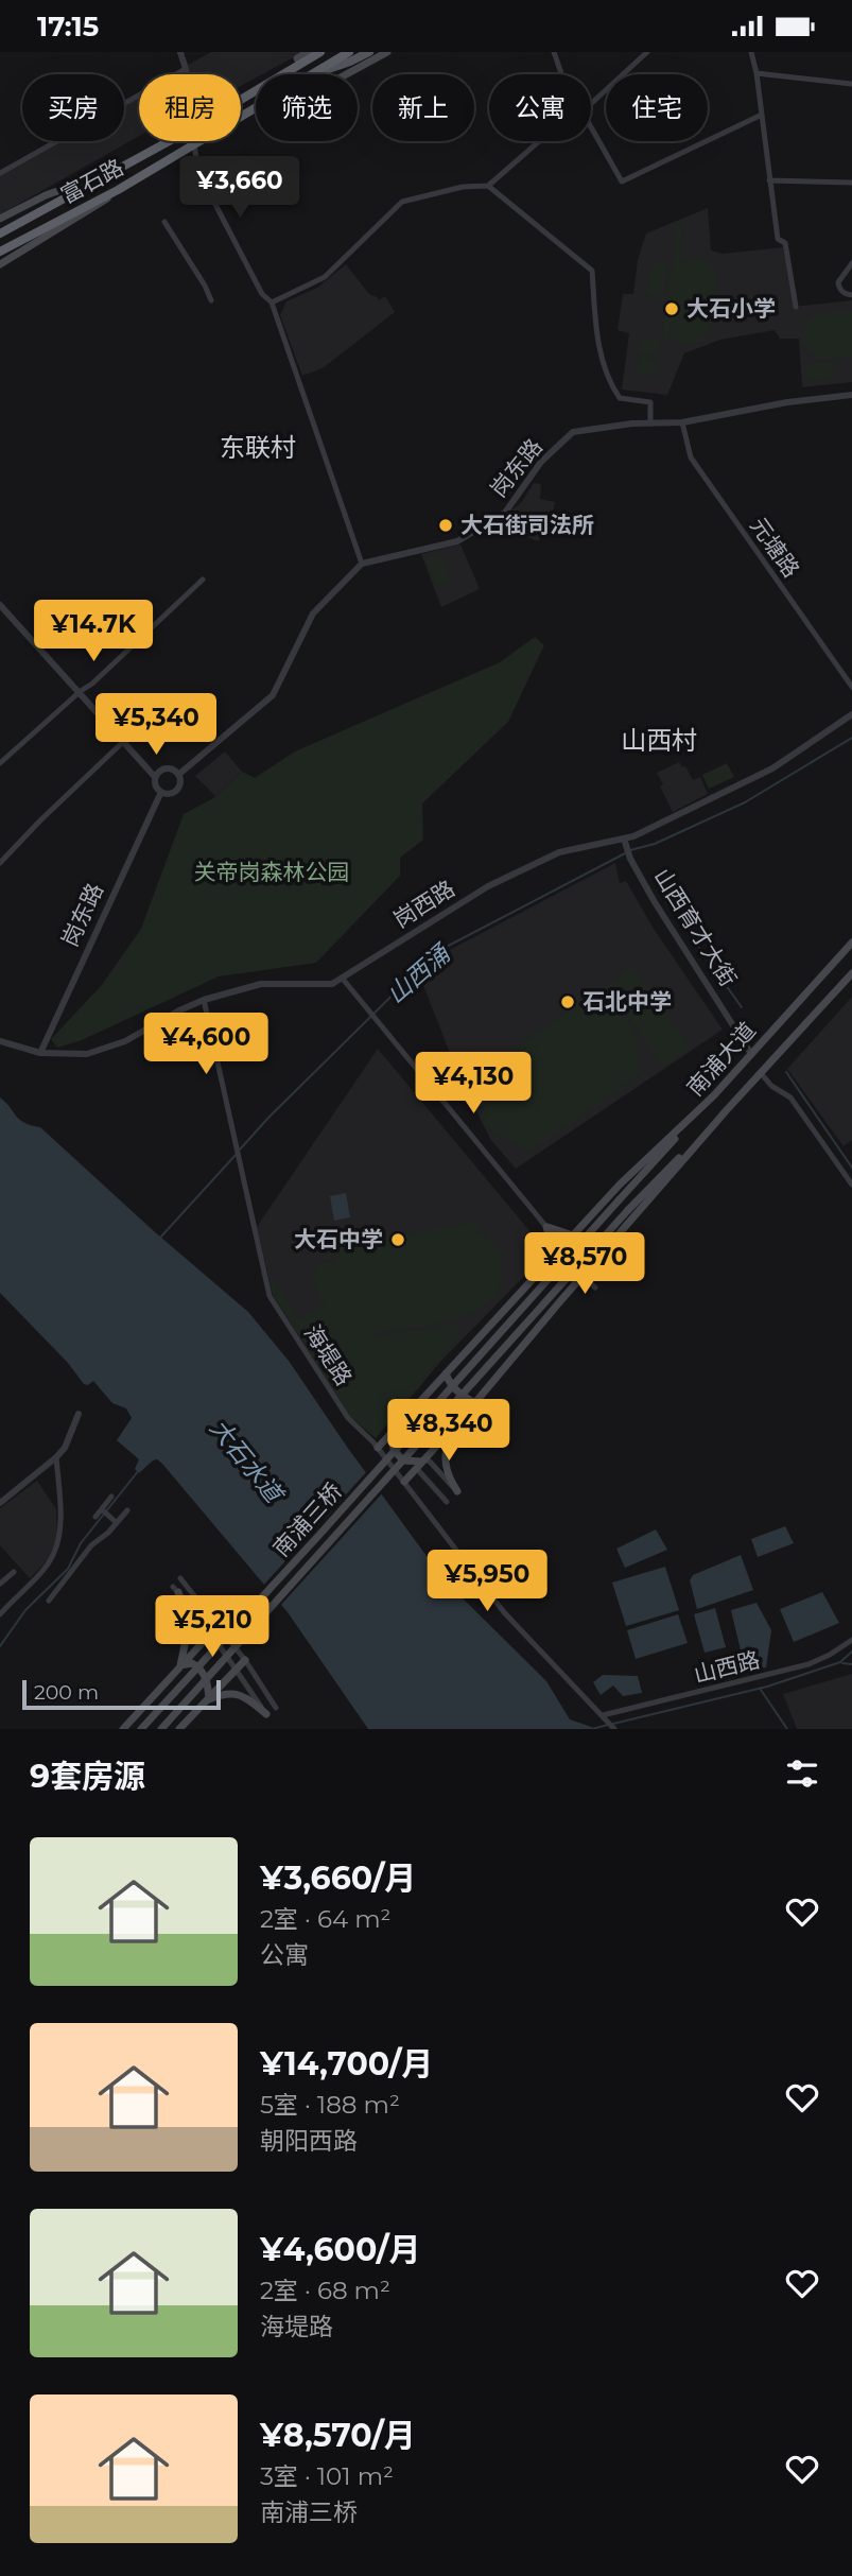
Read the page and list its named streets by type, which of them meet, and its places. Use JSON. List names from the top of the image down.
{
  "streets": {
    "highway": ["富石路"],
    "main road": ["南浦大道", "南浦三桥"],
    "street": [
      "岗东路",
      "元塘路",
      "岗西路",
      "山西育才大街",
      "海堤路",
      "山西路"
    ]
  },
  "crossings": [
    ["岗东路", "元塘路"],
    ["岗东路", "岗西路"],
    ["岗西路", "山西育才大街"],
    ["岗西路", "海堤路"],
    ["山西育才大街", "南浦大道"],
    ["南浦大道", "南浦三桥"],
    ["海堤路", "山西路"]
  ],
  "districts": ["东联村", "山西村"],
  "water": ["山西涌", "大石水道"],
  "parks": ["关帝岗森林公园"],
  "places": [
    "大石小学",
    "大石街司法所",
    "石北中学",
    "大石中学"
  ],
  "scale_bar": "200 m",
  "page": {
    "status": "17:15",
    "chip": [
      "买房",
      "租房",
      "筛选",
      "新上",
      "公寓",
      "住宅"
    ],
    "price": [
      "¥3,660",
      "¥14.7K",
      "¥5,340",
      "¥4,600",
      "¥4,130",
      "¥8,570",
      "¥8,340",
      "¥5,950",
      "¥5,210"
    ],
    "scale": "200 m",
    "heading": "9套房源",
    "list": [
      {
        "name": "¥3,660/月",
        "note": "2室 · 64 m² · 公寓"
      },
      {
        "name": "¥14,700/月",
        "note": "5室 · 188 m² · 朝阳西路"
      },
      {
        "name": "¥4,600/月",
        "note": "2室 · 68 m² · 海堤路"
      },
      {
        "name": "¥8,570/月",
        "note": "3室 · 101 m² · 南浦三桥"
      }
    ]
  }
}
